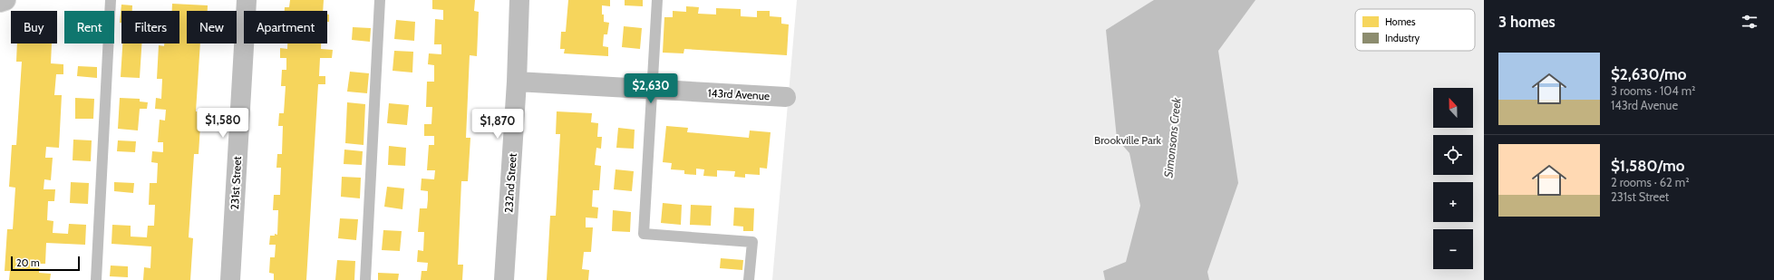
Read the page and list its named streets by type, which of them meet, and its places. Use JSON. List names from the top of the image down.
{
  "streets": {
    "main road": ["143rd Avenue", "231st Street", "232nd Street"]
  },
  "crossings": [
    ["143rd Avenue", "232nd Street"]
  ],
  "water": ["Simonsons Creek"],
  "parks": ["Brookville Park"],
  "legend": ["Homes", "Industry"],
  "scale_bar": "20 m",
  "north": "top",
  "page": {
    "heading": "3 homes",
    "chip": [
      "Buy",
      "Rent",
      "Filters",
      "New",
      "Apartment"
    ],
    "list": [
      {
        "name": "$2,630/mo",
        "note": "3 rooms · 104 m² · 143rd Avenue"
      },
      {
        "name": "$1,580/mo",
        "note": "2 rooms · 62 m² · 231st Street"
      }
    ],
    "price": ["$2,630", "$1,580", "$1,870"],
    "map_buttons": ["+", "−"],
    "scale": "20 m"
  }
}
